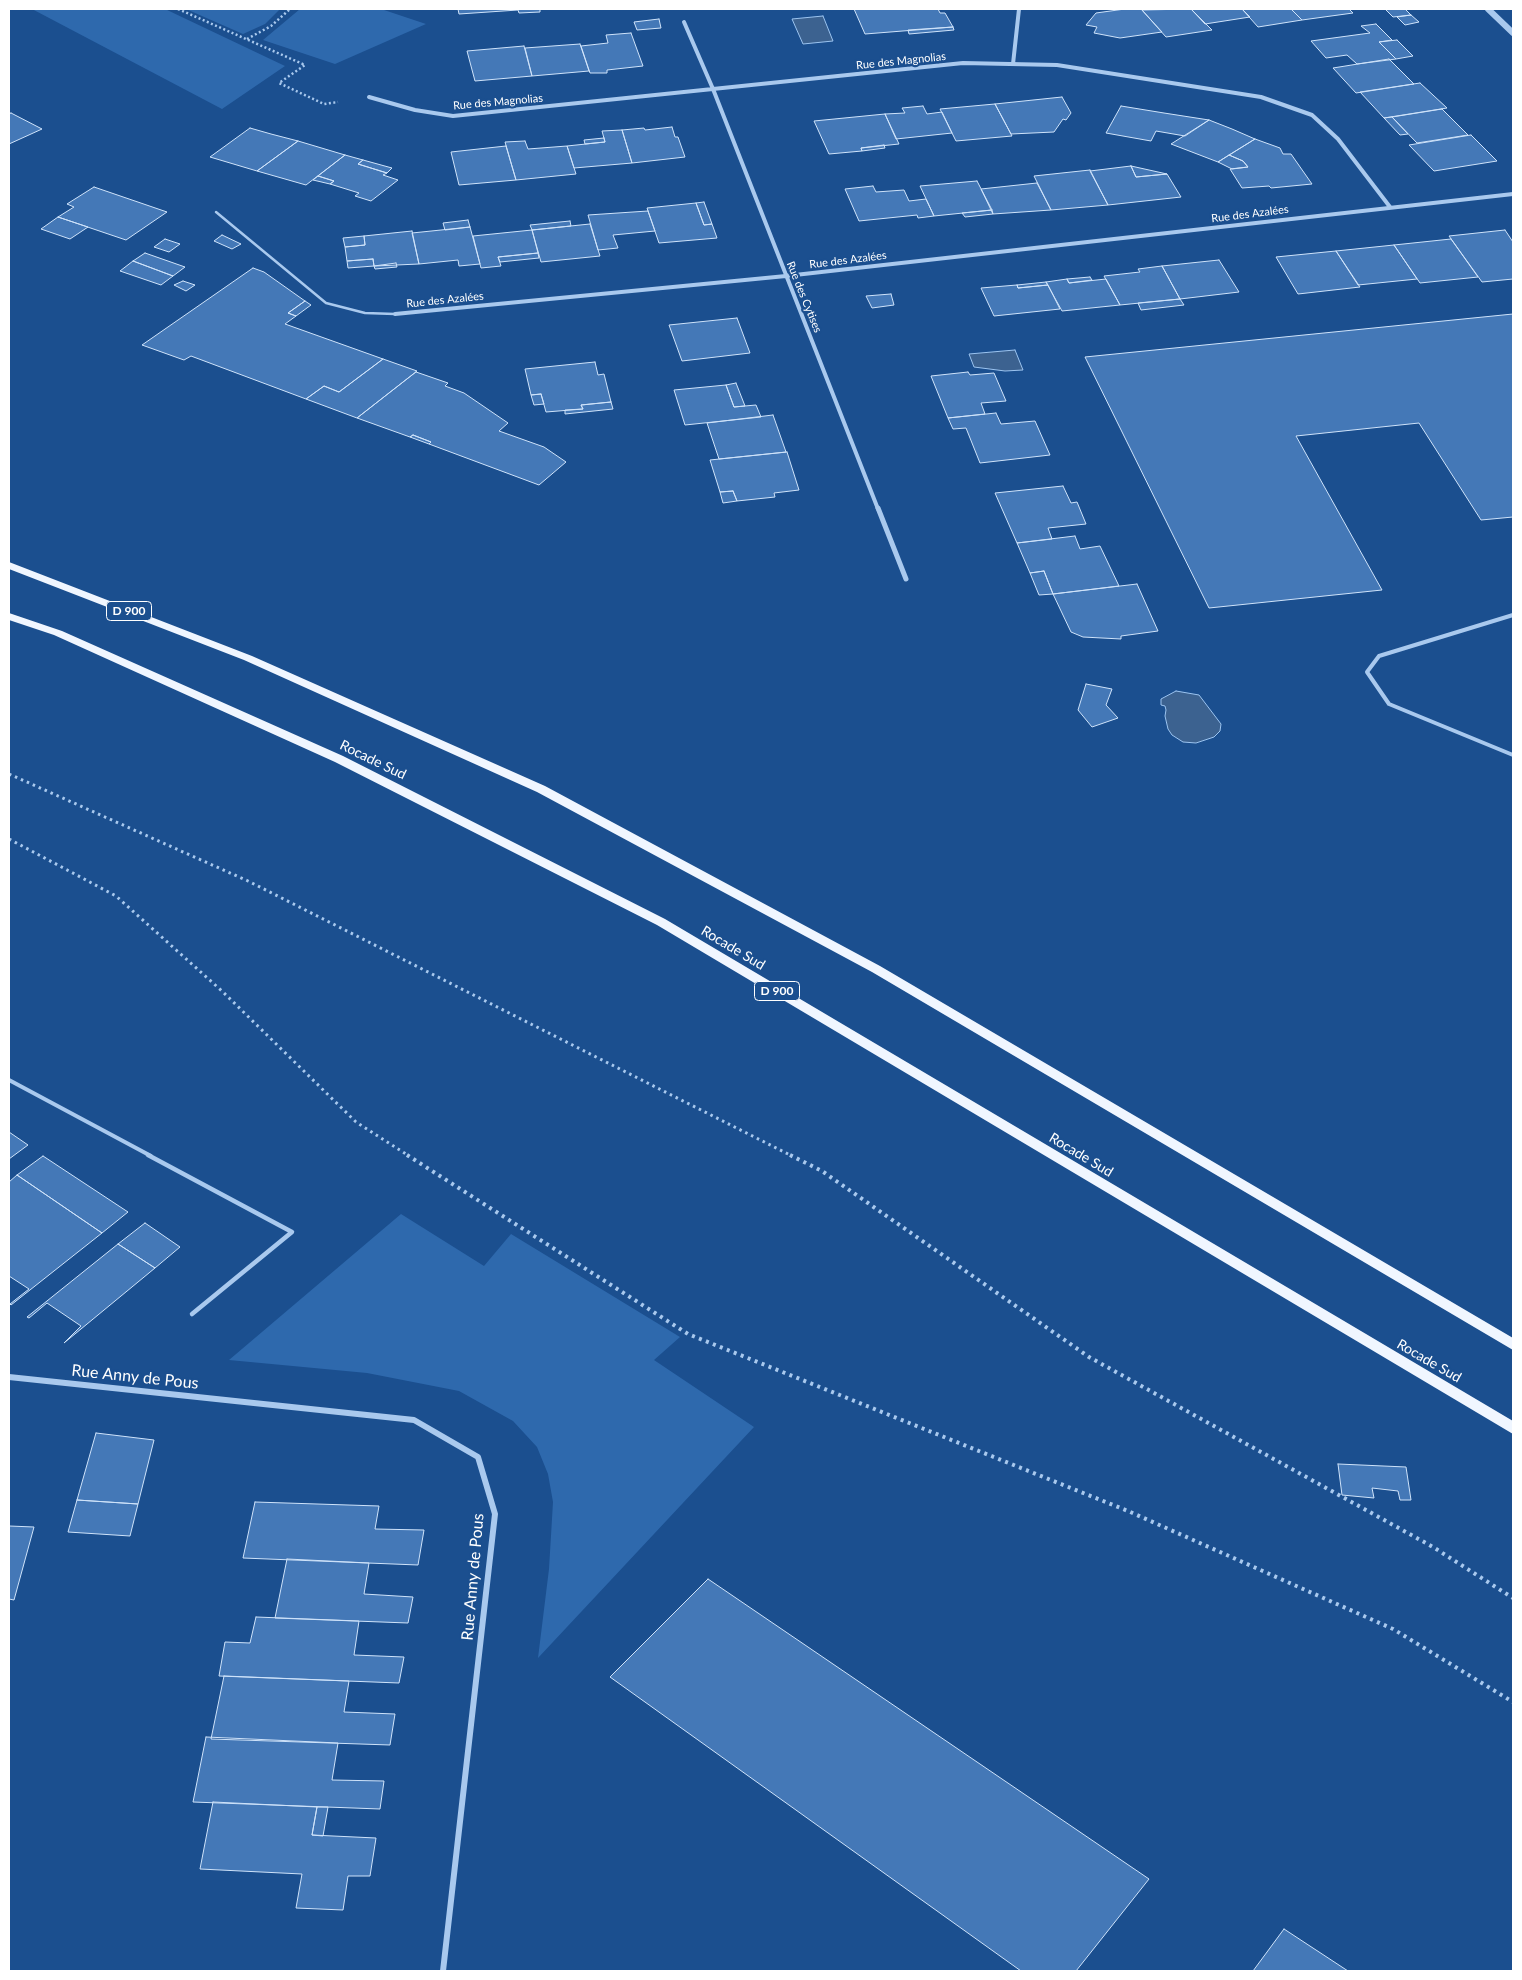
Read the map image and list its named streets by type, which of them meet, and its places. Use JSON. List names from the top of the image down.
{
  "streets": {
    "main road": ["D 900", "Rocade Sud"],
    "street": [
      "Rue des Magnolias",
      "Rue des Azalées",
      "Rue des Cytises",
      "Rue Anny de Pous"
    ]
  },
  "crossings": [
    ["Rue des Magnolias", "Rue des Azalées"],
    ["Rue des Magnolias", "Rue des Cytises"],
    ["Rue des Azalées", "Rue des Cytises"]
  ]
}
